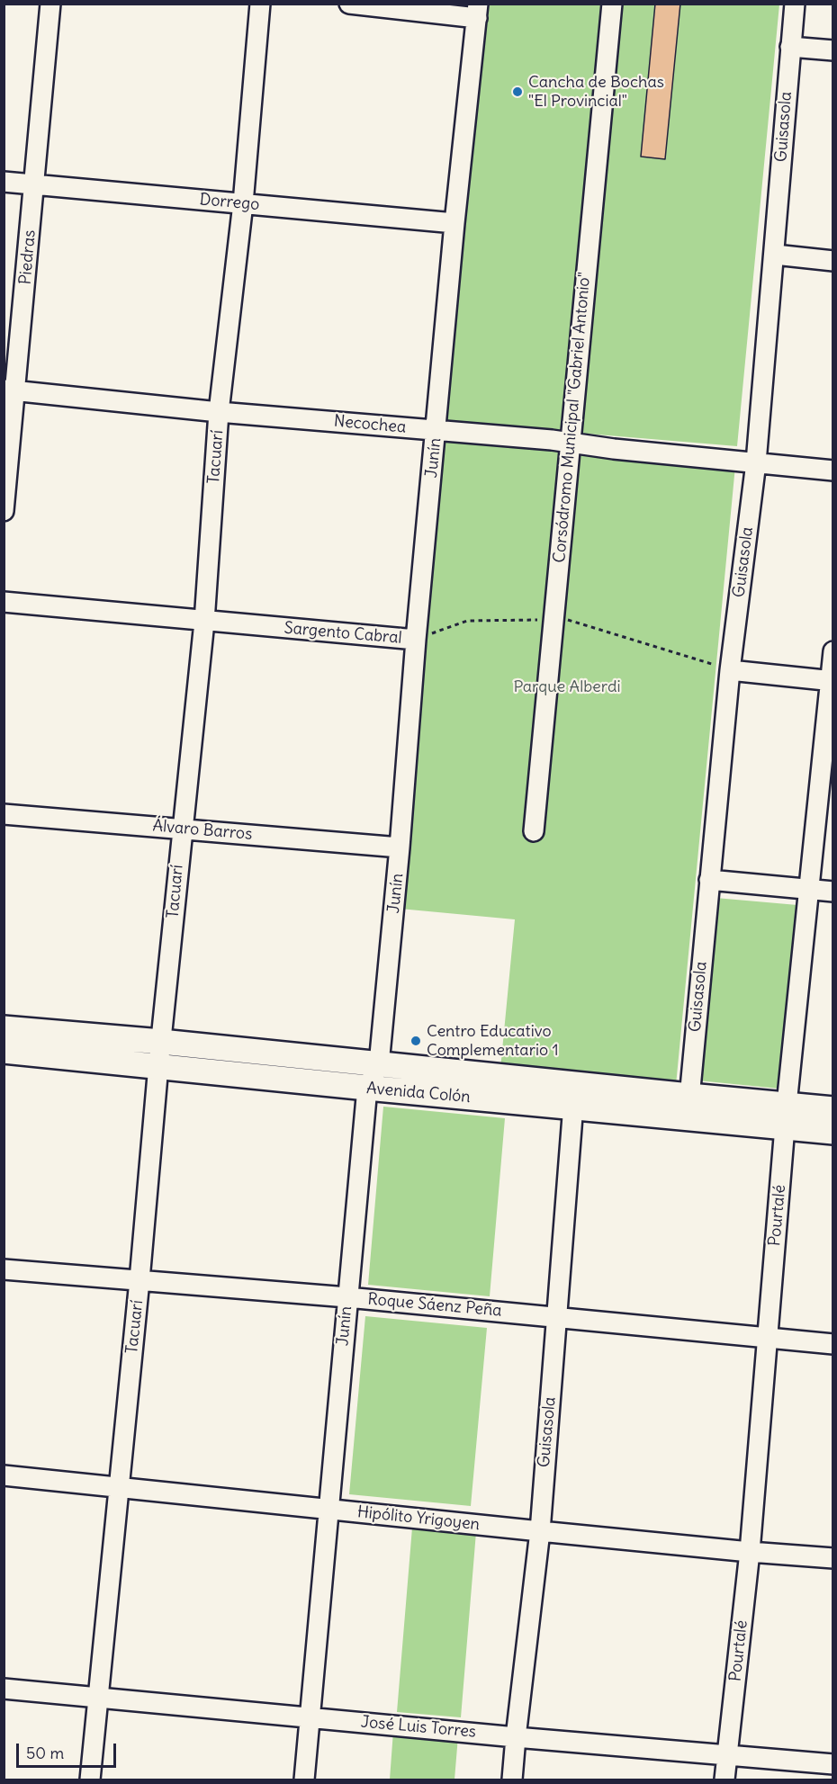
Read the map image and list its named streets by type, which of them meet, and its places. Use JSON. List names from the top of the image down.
{
  "streets": {
    "main road": ["Avenida Colón"],
    "street": [
      "Guisasola",
      "Dorrego",
      "Piedras",
      "Corsódromo Municipal \"Gabriel Antonio\"",
      "Necochea",
      "Tacuarí",
      "Junín",
      "Sargento Cabral",
      "Álvaro Barros",
      "Pourtalé",
      "Roque Sáenz Peña",
      "Hipólito Yrigoyen",
      "José Luis Torres"
    ]
  },
  "crossings": [
    ["Guisasola", "Necochea"],
    ["Guisasola", "Sargento Cabral"],
    ["Guisasola", "Avenida Colón"],
    ["Guisasola", "Roque Sáenz Peña"],
    ["Guisasola", "Hipólito Yrigoyen"],
    ["Guisasola", "José Luis Torres"],
    ["Dorrego", "Piedras"],
    ["Dorrego", "Tacuarí"],
    ["Dorrego", "Junín"],
    ["Piedras", "Necochea"],
    ["Corsódromo Municipal \"Gabriel Antonio\"", "Necochea"],
    ["Corsódromo Municipal \"Gabriel Antonio\"", "Sargento Cabral"],
    ["Necochea", "Tacuarí"],
    ["Necochea", "Junín"],
    ["Tacuarí", "Sargento Cabral"],
    ["Tacuarí", "Álvaro Barros"],
    ["Tacuarí", "Avenida Colón"],
    ["Tacuarí", "Roque Sáenz Peña"],
    ["Tacuarí", "Hipólito Yrigoyen"],
    ["Tacuarí", "José Luis Torres"],
    ["Junín", "Sargento Cabral"],
    ["Junín", "Álvaro Barros"],
    ["Junín", "Avenida Colón"],
    ["Junín", "Roque Sáenz Peña"],
    ["Junín", "Hipólito Yrigoyen"],
    ["Junín", "José Luis Torres"],
    ["Avenida Colón", "Pourtalé"],
    ["Pourtalé", "Roque Sáenz Peña"],
    ["Pourtalé", "Hipólito Yrigoyen"],
    ["Pourtalé", "José Luis Torres"]
  ],
  "parks": ["Parque Alberdi"],
  "places": ["Cancha de Bochas \"El Provincial\"", "Centro Educativo Complementario 1"],
  "scale_bar": "50 m"
}
